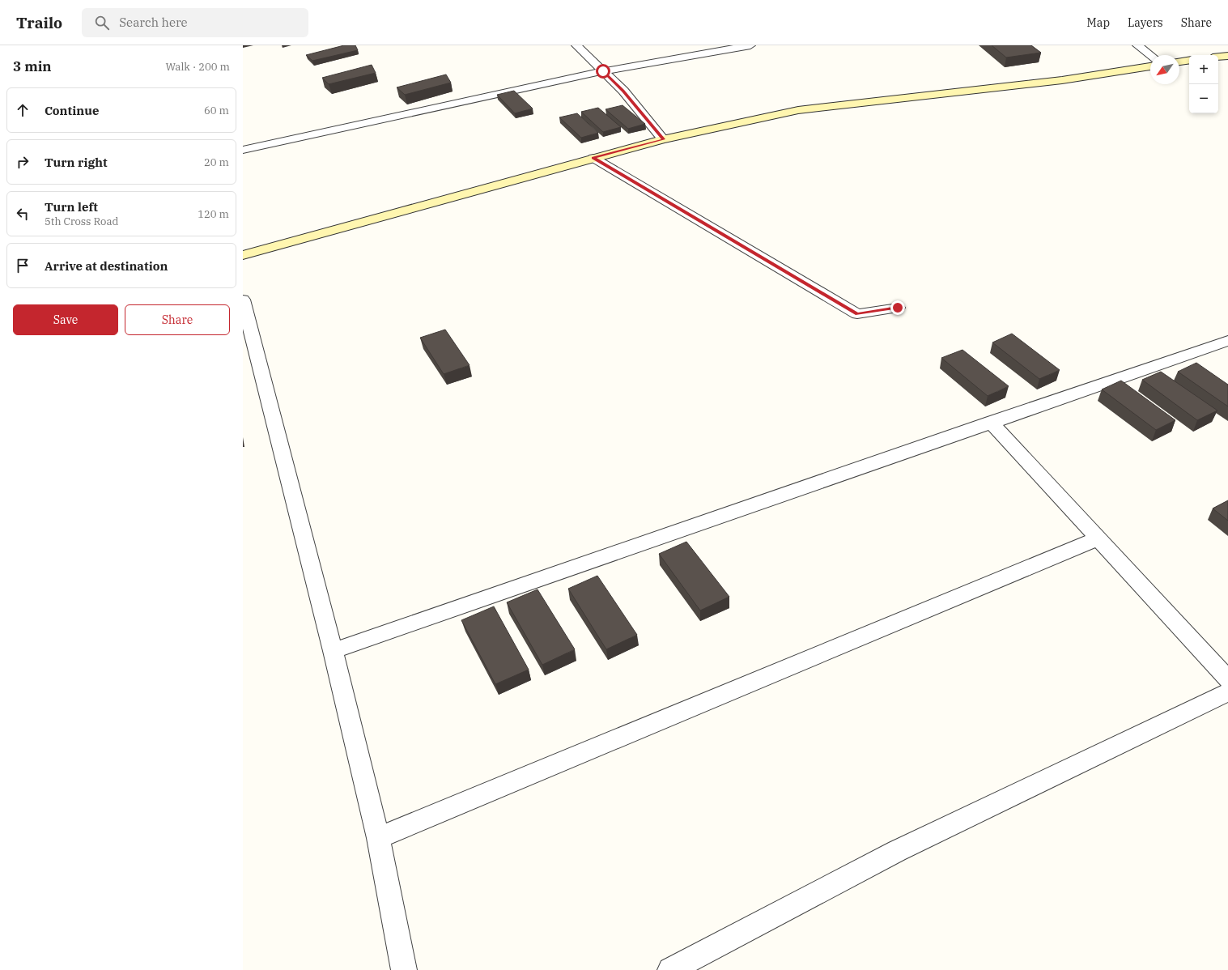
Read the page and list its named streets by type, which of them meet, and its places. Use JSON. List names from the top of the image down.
{
  "north": "bottom left",
  "page": {
    "header": "Trailo",
    "search": "Search here",
    "nav": ["Map", "Layers", "Share"],
    "heading": ["3 min", "Walk · 200 m"],
    "map_buttons": ["+", "−"],
    "list": [
      ["Continue", "60 m"],
      ["Turn right", "20 m"],
      ["Turn left", "5th Cross Road", "120 m"],
      "Arrive at destination"
    ],
    "buttons": ["Save", "Share"]
  }
}
